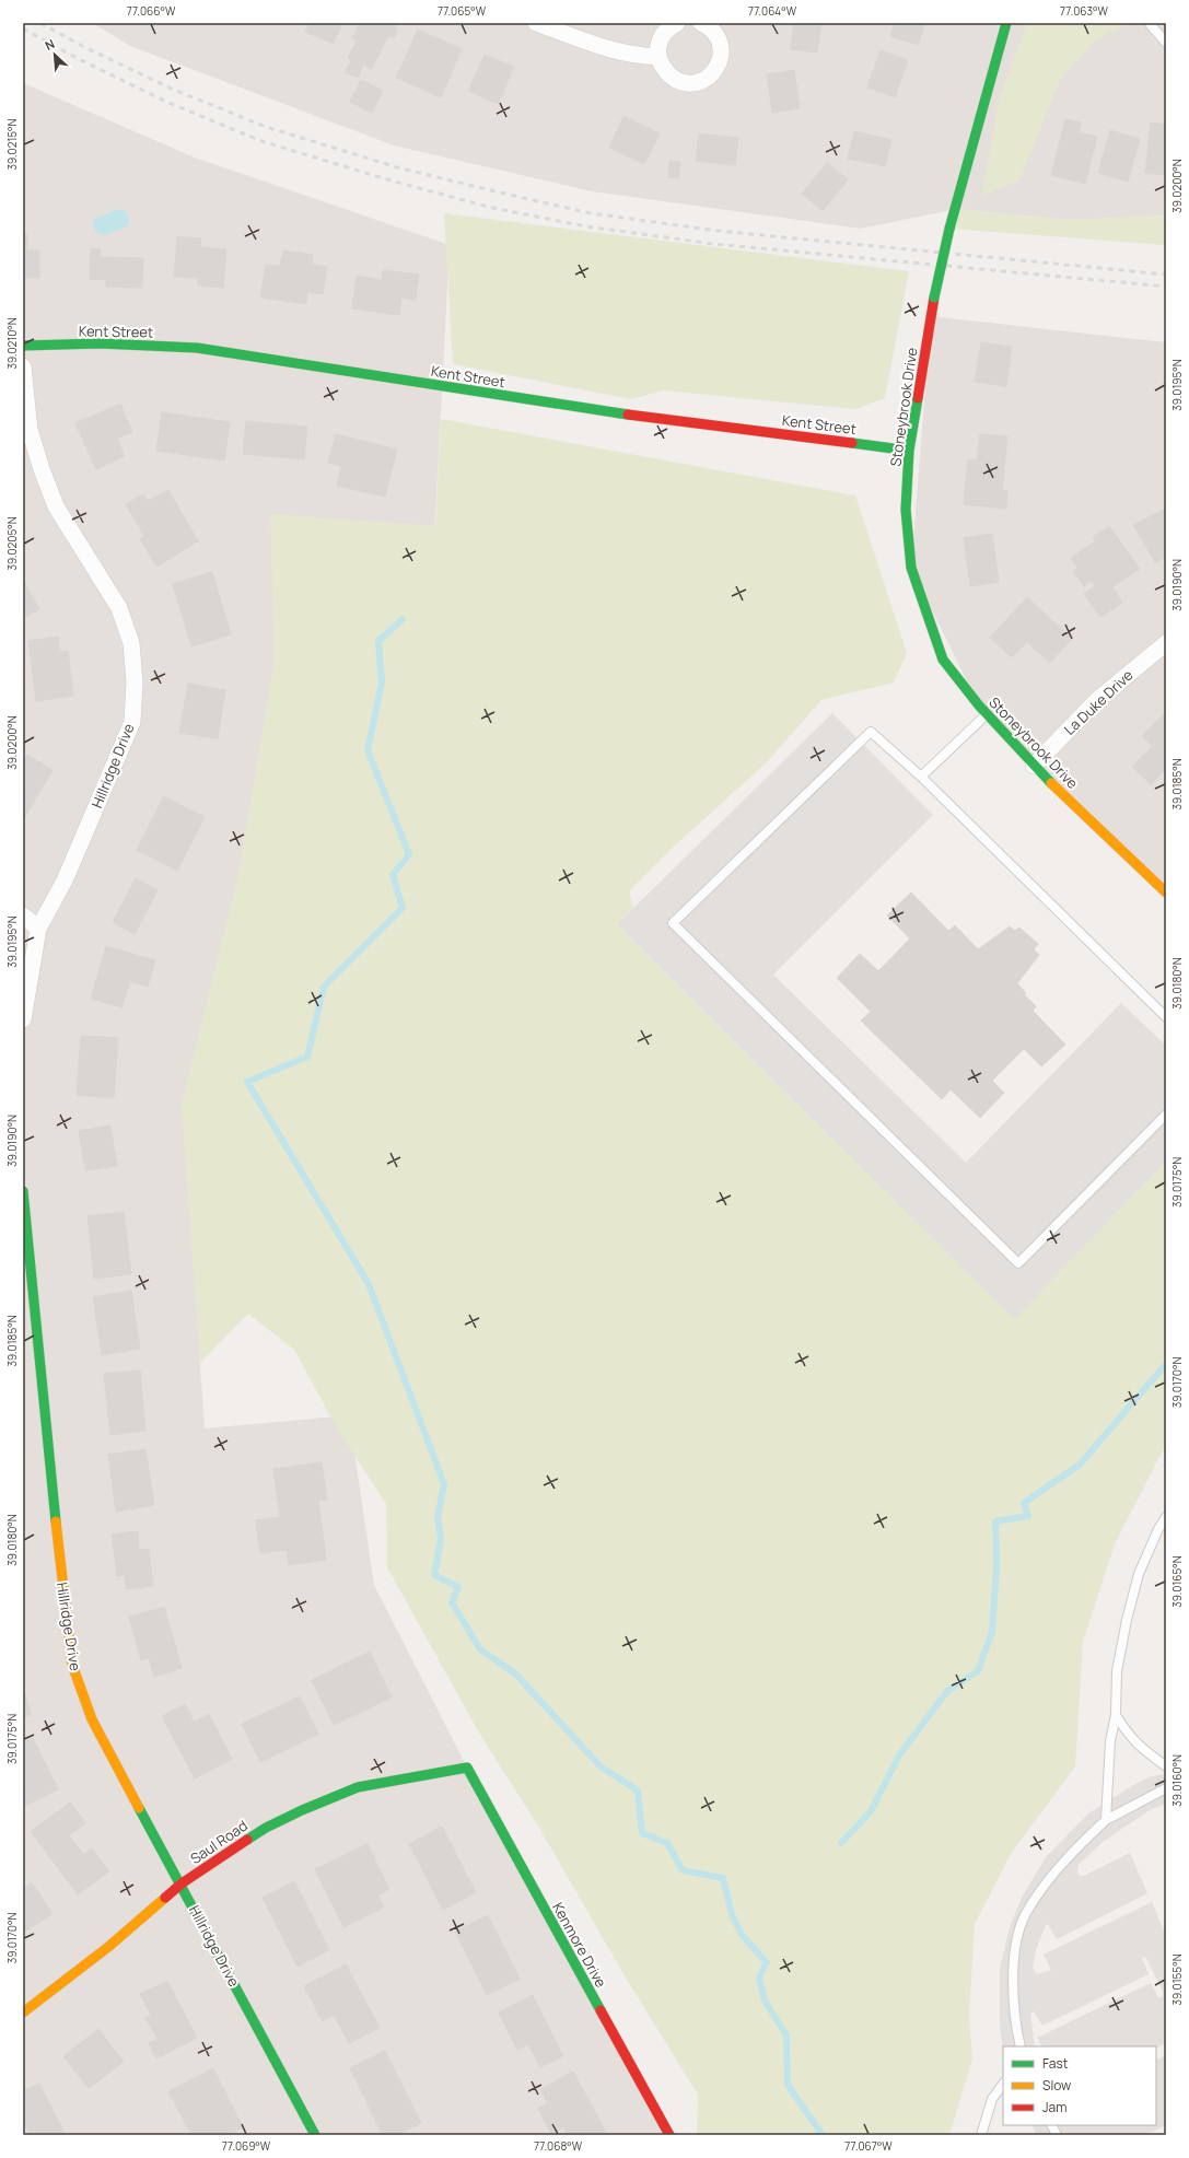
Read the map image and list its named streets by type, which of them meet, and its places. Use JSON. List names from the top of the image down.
{
  "streets": {
    "street": [
      "Kent Street",
      "Stoneybrook Drive",
      "La Duke Drive",
      "Hillridge Drive",
      "Saul Road",
      "Kenmore Drive"
    ]
  },
  "crossings": [
    ["Kent Street", "Stoneybrook Drive"],
    ["Stoneybrook Drive", "La Duke Drive"],
    ["Hillridge Drive", "Saul Road"],
    ["Saul Road", "Kenmore Drive"]
  ],
  "legend": ["Fast", "Slow", "Jam"],
  "north": "top left",
  "coordinates": [
    "77.066°W",
    "77.065°W",
    "77.064°W",
    "77.063°W",
    "39.0215°N",
    "39.0200°N",
    "39.0210°N",
    "39.0195°N",
    "39.0205°N",
    "39.0190°N",
    "39.0185°N",
    "39.0180°N",
    "39.0175°N",
    "39.0170°N",
    "39.0165°N",
    "39.0160°N",
    "39.0155°N",
    "77.069°W",
    "77.068°W",
    "77.067°W"
  ]
}
